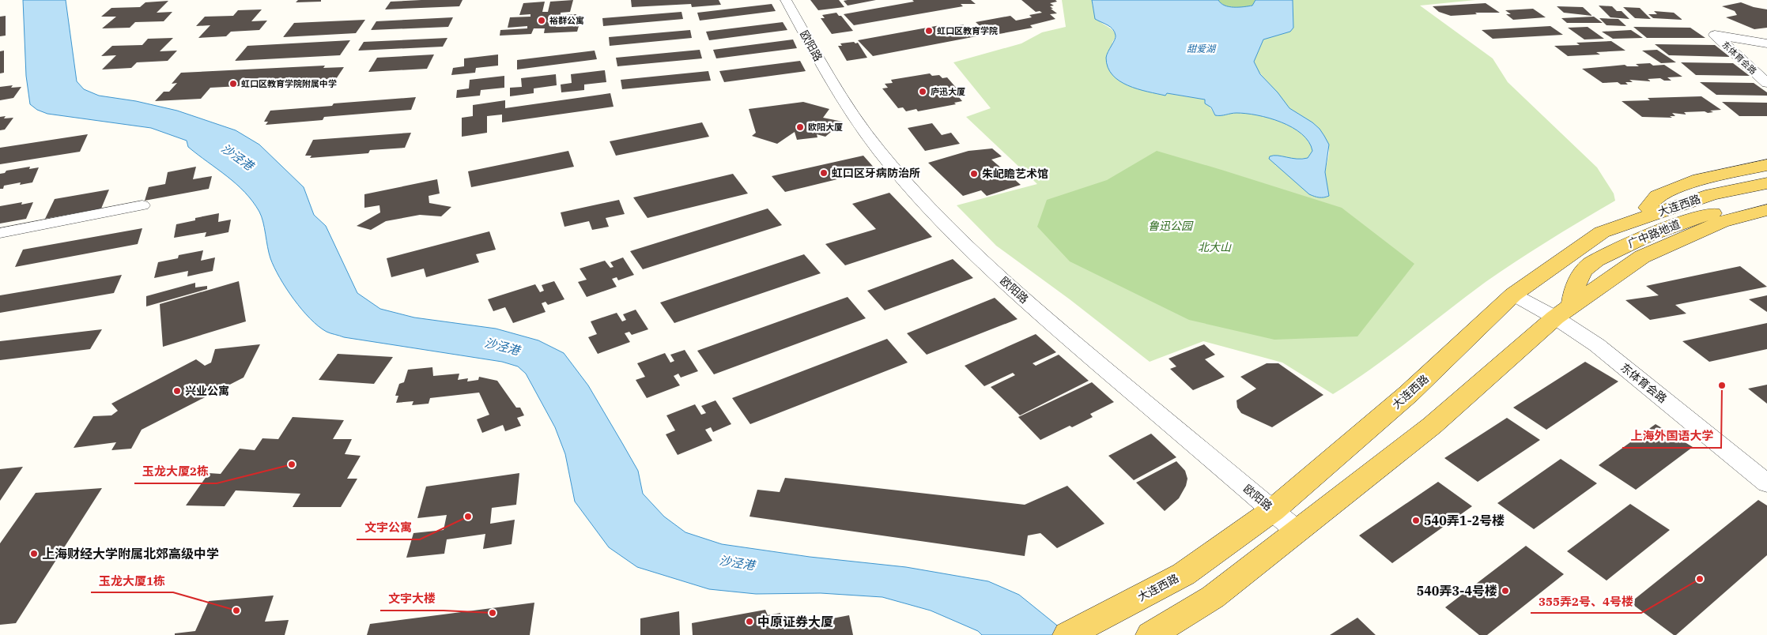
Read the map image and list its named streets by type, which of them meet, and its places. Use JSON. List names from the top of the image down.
{
  "streets": {
    "main road": ["大连西路", "广中路地道"],
    "street": ["欧阳路", "东体育会路"]
  },
  "crossings": [
    ["欧阳路", "大连西路"],
    ["东体育会路", "大连西路"],
    ["东体育会路", "广中路地道"],
    ["大连西路", "广中路地道"]
  ],
  "water": ["甜爱湖", "沙泾港"],
  "parks": ["鲁迅公园", "北大山"],
  "places": [
    "裕群公寓",
    "虹口区教育学院",
    "虹口区教育学院附属中学",
    "庐迅大厦",
    "欧阳大厦",
    "虹口区牙病防治所",
    "朱屺瞻艺术馆",
    "上海外国语大学",
    "兴业公寓",
    "玉龙大厦2栋",
    "文宇公寓",
    "540弄1-2号楼",
    "上海财经大学附属北郊高级中学",
    "355弄2号、4号楼",
    "540弄3-4号楼",
    "玉龙大厦1栋",
    "文宇大楼",
    "中原证券大厦"
  ]
}
